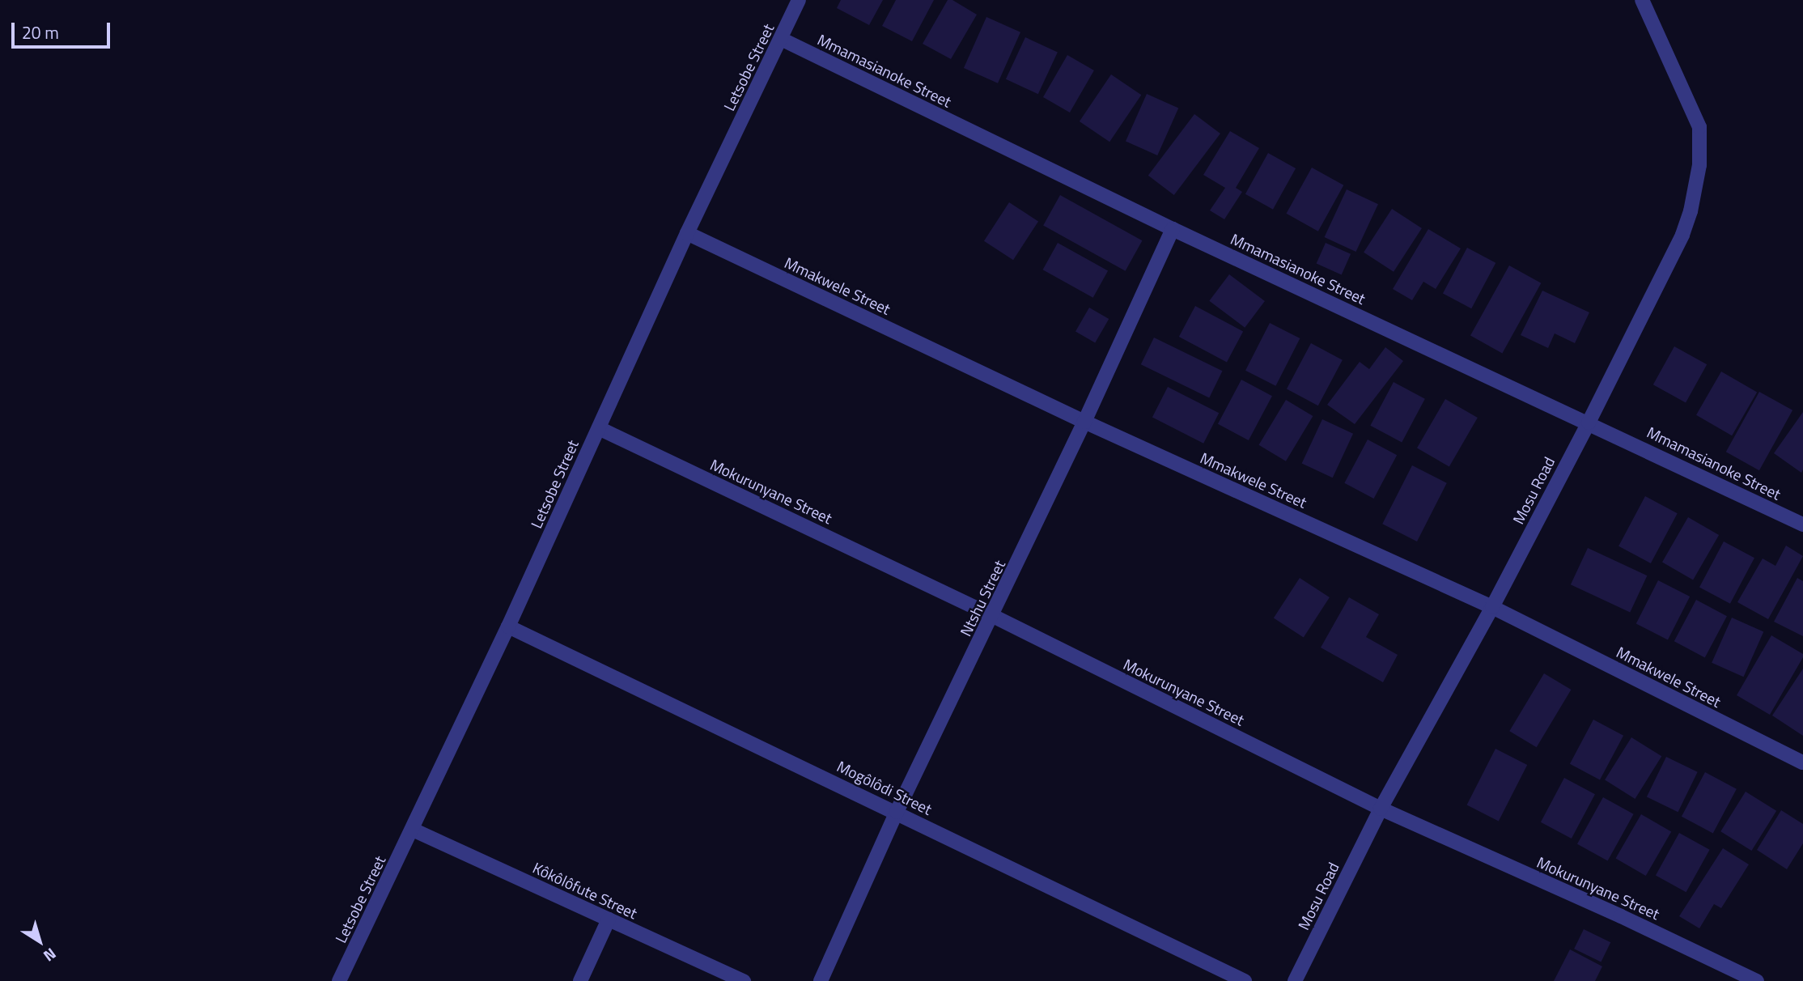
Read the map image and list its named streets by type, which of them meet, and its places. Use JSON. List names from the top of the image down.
{
  "streets": {
    "street": [
      "Letsobe Street",
      "Mmamasianoke Street",
      "Mmakwele Street",
      "Mosu Road",
      "Mokurunyane Street",
      "Ntshu Street",
      "Mogôlôdi Street",
      "Kôkôlôfute Street"
    ]
  },
  "crossings": [
    ["Letsobe Street", "Mmamasianoke Street"],
    ["Letsobe Street", "Mmakwele Street"],
    ["Letsobe Street", "Mokurunyane Street"],
    ["Letsobe Street", "Mogôlôdi Street"],
    ["Letsobe Street", "Kôkôlôfute Street"],
    ["Mmamasianoke Street", "Mosu Road"],
    ["Mmamasianoke Street", "Ntshu Street"],
    ["Mmakwele Street", "Mosu Road"],
    ["Mmakwele Street", "Ntshu Street"],
    ["Mosu Road", "Mokurunyane Street"],
    ["Mokurunyane Street", "Ntshu Street"],
    ["Ntshu Street", "Mogôlôdi Street"]
  ],
  "scale_bar": "20 m",
  "north": "bottom right"
}
